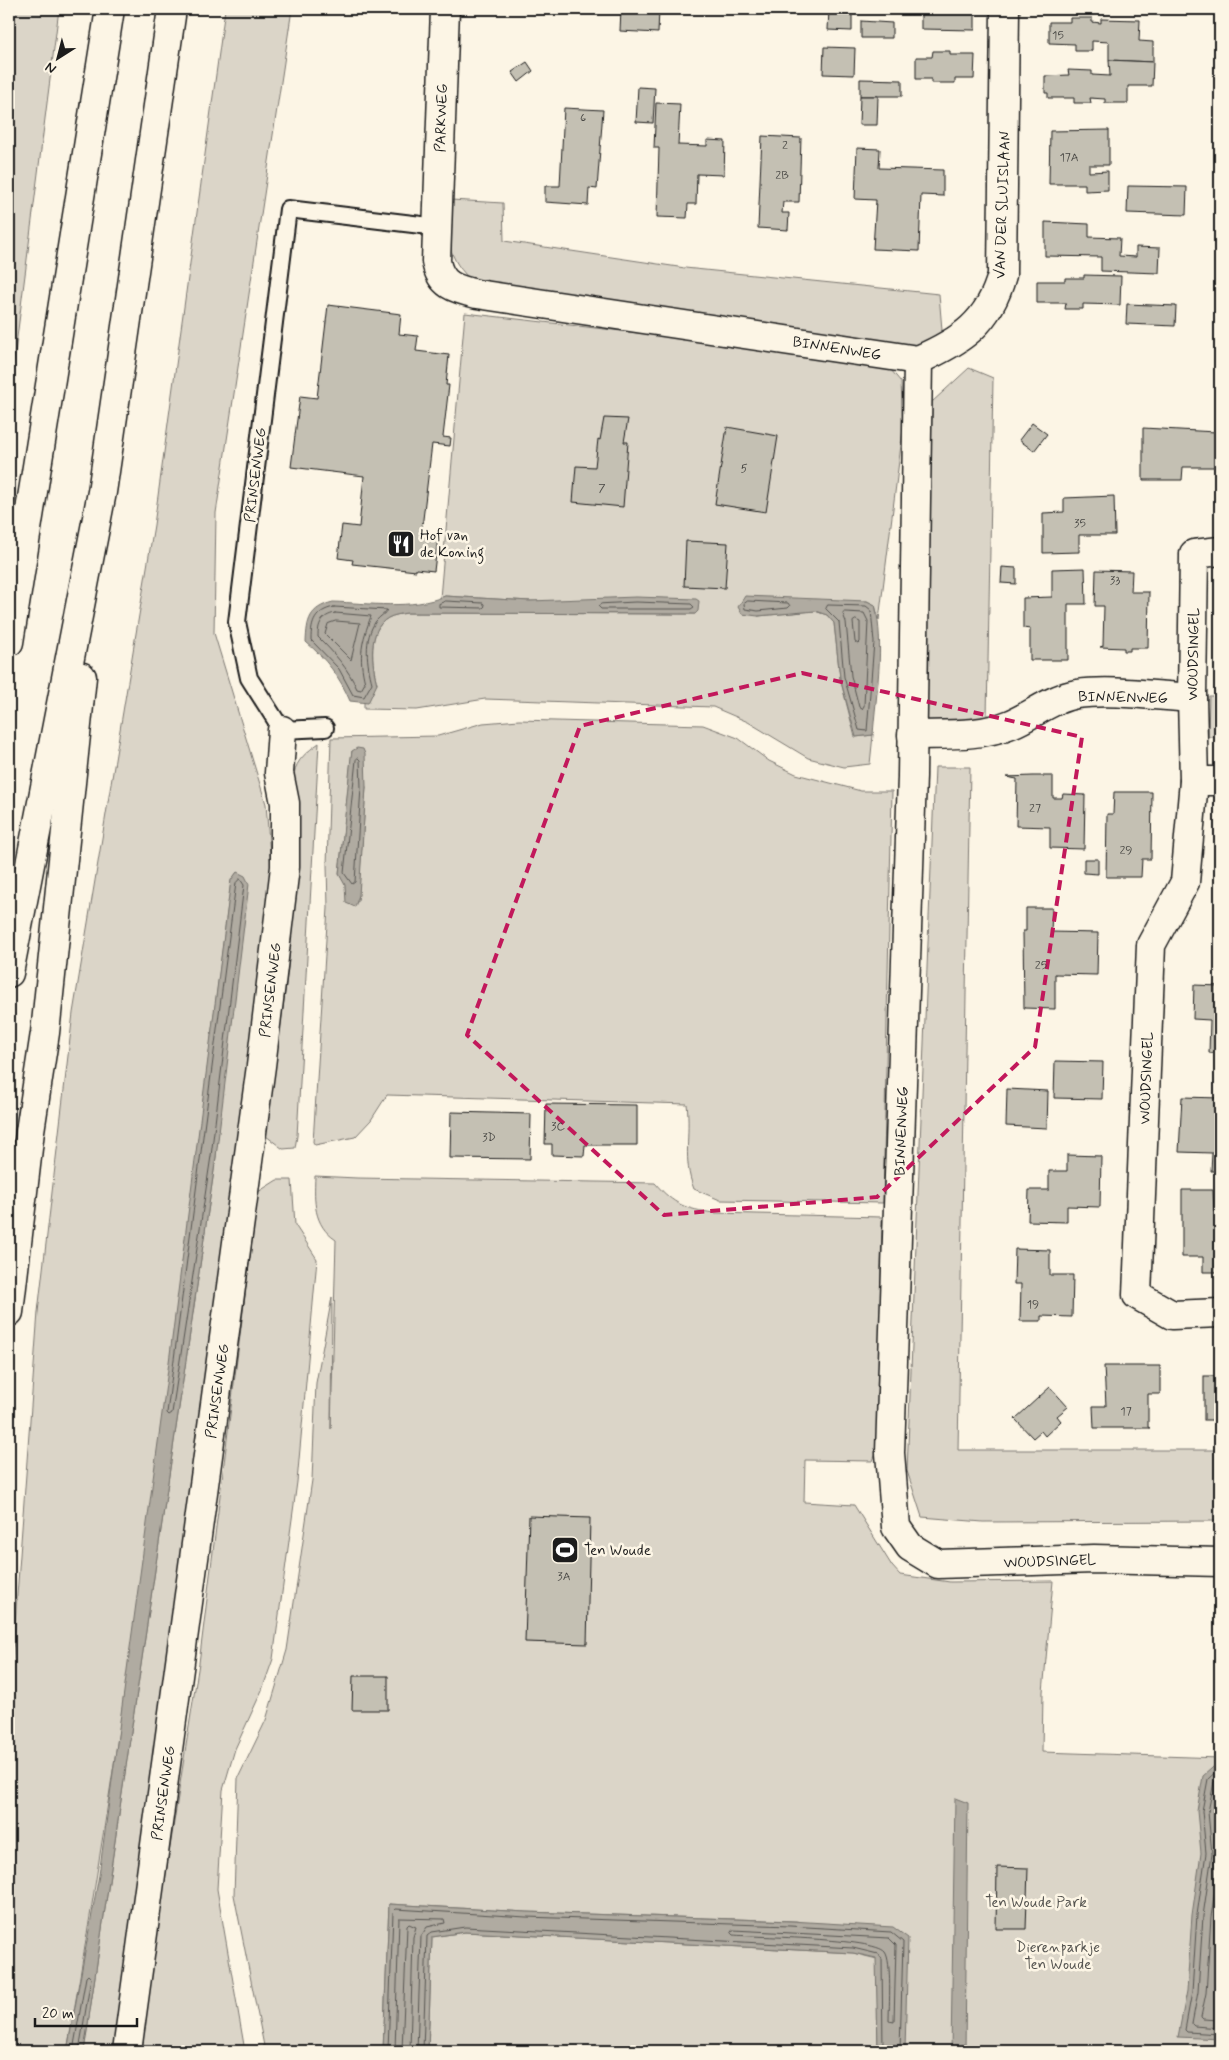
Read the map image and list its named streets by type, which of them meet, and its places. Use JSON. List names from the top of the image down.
{
  "streets": {
    "main road": [
      "PARKWEG",
      "VAN DER SLUISLAAN",
      "BINNENWEG",
      "PRINSENWEG",
      "WOUDSINGEL"
    ]
  },
  "crossings": [
    ["PARKWEG", "BINNENWEG"],
    ["PARKWEG", "PRINSENWEG"],
    ["VAN DER SLUISLAAN", "BINNENWEG"],
    ["BINNENWEG", "PRINSENWEG"],
    ["BINNENWEG", "WOUDSINGEL"]
  ],
  "parks": ["Ten Woude Park", "Dierenparkje Ten Woude"],
  "places": {
    "restaurant": ["Hof van de Koning"],
    "sports": ["Ten Woude"]
  },
  "house_numbers": [
    "15",
    "6",
    "2",
    "17A",
    "2B",
    "5",
    "7",
    "35",
    "33",
    "27",
    "29",
    "25",
    "3C",
    "3D",
    "19",
    "17",
    "3A"
  ],
  "scale_bar": "20 m",
  "north": "bottom left"
}
